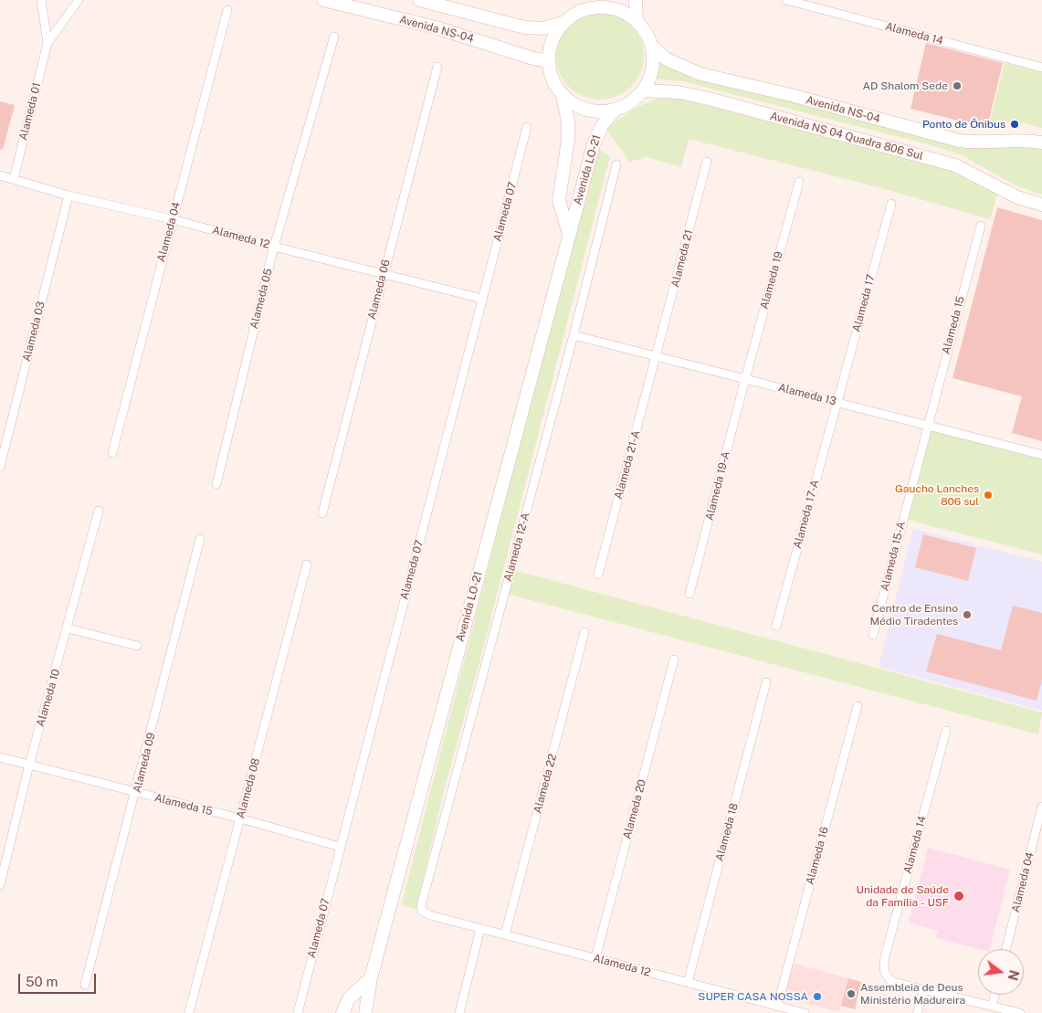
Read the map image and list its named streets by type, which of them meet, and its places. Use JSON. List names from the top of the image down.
{
  "streets": {
    "street": [
      "Avenida NS-04",
      "Alameda 14",
      "Alameda 01",
      "Avenida NS 04 Quadra 806 Sul",
      "Avenida LO-21",
      "Alameda 07",
      "Alameda 04",
      "Alameda 12",
      "Alameda 21",
      "Alameda 19",
      "Alameda 06",
      "Alameda 05",
      "Alameda 17",
      "Alameda 15",
      "Alameda 03",
      "Alameda 13",
      "Alameda 21-A",
      "Alameda 19-A",
      "Alameda 17-A",
      "Alameda 12-A",
      "Alameda 15-A",
      "Alameda 10",
      "Alameda 09",
      "Alameda 22",
      "Alameda 08",
      "Alameda 20",
      "Alameda 18",
      "Alameda 16"
    ]
  },
  "crossings": [
    ["Avenida NS-04", "Avenida NS 04 Quadra 806 Sul"],
    ["Avenida NS-04", "Avenida LO-21"],
    ["Alameda 01", "Alameda 12"],
    ["Avenida NS 04 Quadra 806 Sul", "Avenida LO-21"],
    ["Alameda 07", "Alameda 12"],
    ["Alameda 07", "Alameda 15"],
    ["Alameda 04", "Alameda 12"],
    ["Alameda 12", "Alameda 06"],
    ["Alameda 12", "Alameda 05"],
    ["Alameda 12", "Alameda 03"],
    ["Alameda 12", "Alameda 12-A"],
    ["Alameda 12", "Alameda 22"],
    ["Alameda 12", "Alameda 20"],
    ["Alameda 12", "Alameda 18"],
    ["Alameda 12", "Alameda 16"],
    ["Alameda 21", "Alameda 13"],
    ["Alameda 21", "Alameda 21-A"],
    ["Alameda 19", "Alameda 13"],
    ["Alameda 19", "Alameda 19-A"],
    ["Alameda 17", "Alameda 13"],
    ["Alameda 17", "Alameda 17-A"],
    ["Alameda 15", "Alameda 13"],
    ["Alameda 15", "Alameda 15-A"],
    ["Alameda 15", "Alameda 10"],
    ["Alameda 15", "Alameda 09"],
    ["Alameda 15", "Alameda 08"],
    ["Alameda 13", "Alameda 21-A"],
    ["Alameda 13", "Alameda 19-A"],
    ["Alameda 13", "Alameda 17-A"],
    ["Alameda 13", "Alameda 12-A"],
    ["Alameda 13", "Alameda 15-A"]
  ],
  "places": [
    "AD Shalom Sede",
    "Ponto de Ônibus",
    "Gaucho Lanches 806 sul",
    "Centro de Ensino Médio Tiradentes",
    "Unidade de Saúde da Família - USF",
    "Assembleia de Deus Ministério Madureira",
    "SUPER CASA NOSSA"
  ],
  "scale_bar": "50 m",
  "north": "right"
}
